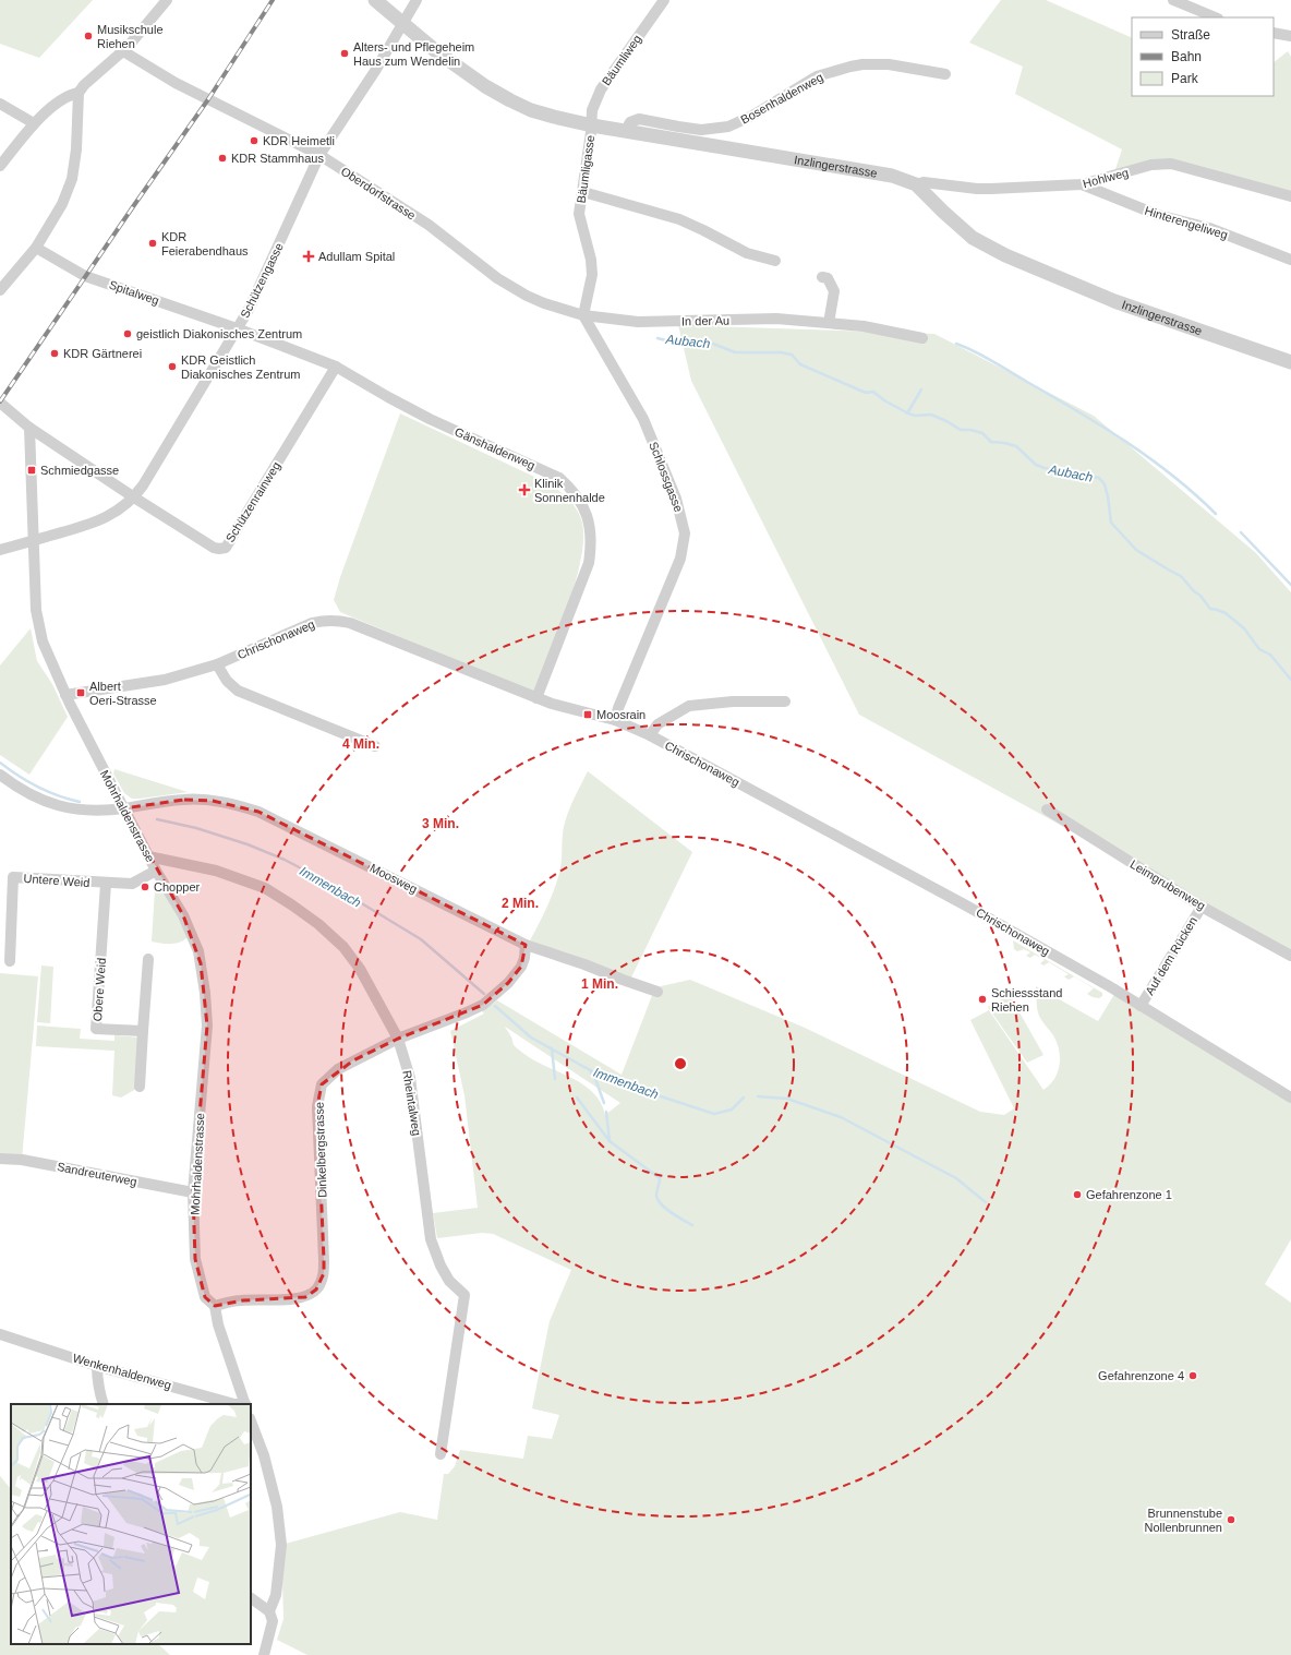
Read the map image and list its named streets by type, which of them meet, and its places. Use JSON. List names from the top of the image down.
{
  "streets": {
    "street": [
      "Bäumliweg",
      "Bosenhaldenweg",
      "Inzlingerstrasse",
      "Bäumligasse",
      "Hohlweg",
      "Oberdorfstrasse",
      "Hinterengeliweg",
      "Schützengasse",
      "Spitalweg",
      "In der Au",
      "Gänshaldenweg",
      "Schlossgasse",
      "Schützenrainweg",
      "Chrischonaweg",
      "Mohrhaldenstrasse",
      "Moosweg",
      "Untere Weid",
      "Leimgrubenweg",
      "Auf dem Rücken",
      "Obere Weid",
      "Rheintalweg",
      "Dinkelbergstrasse",
      "Sandreuterweg",
      "Wenkenhaldenweg"
    ]
  },
  "crossings": [
    ["Bäumliweg", "Inzlingerstrasse"],
    ["Bäumliweg", "Bäumligasse"],
    ["Bosenhaldenweg", "Inzlingerstrasse"],
    ["Inzlingerstrasse", "Bäumligasse"],
    ["Inzlingerstrasse", "Hohlweg"],
    ["Inzlingerstrasse", "Schützengasse"],
    ["Bäumligasse", "Oberdorfstrasse"],
    ["Bäumligasse", "In der Au"],
    ["Bäumligasse", "Schlossgasse"],
    ["Hohlweg", "Hinterengeliweg"],
    ["Oberdorfstrasse", "Schützengasse"],
    ["Oberdorfstrasse", "In der Au"],
    ["Oberdorfstrasse", "Schlossgasse"],
    ["Schützengasse", "Spitalweg"],
    ["Schützengasse", "Gänshaldenweg"],
    ["Schützengasse", "Schützenrainweg"],
    ["Schützengasse", "Mohrhaldenstrasse"],
    ["Spitalweg", "Gänshaldenweg"],
    ["In der Au", "Schlossgasse"],
    ["Gänshaldenweg", "Schützenrainweg"],
    ["Gänshaldenweg", "Chrischonaweg"],
    ["Schlossgasse", "Chrischonaweg"],
    ["Chrischonaweg", "Mohrhaldenstrasse"],
    ["Chrischonaweg", "Auf dem Rücken"],
    ["Mohrhaldenstrasse", "Moosweg"],
    ["Mohrhaldenstrasse", "Untere Weid"],
    ["Mohrhaldenstrasse", "Rheintalweg"],
    ["Mohrhaldenstrasse", "Dinkelbergstrasse"],
    ["Mohrhaldenstrasse", "Sandreuterweg"],
    ["Mohrhaldenstrasse", "Wenkenhaldenweg"],
    ["Moosweg", "Dinkelbergstrasse"],
    ["Untere Weid", "Obere Weid"],
    ["Leimgrubenweg", "Auf dem Rücken"],
    ["Rheintalweg", "Dinkelbergstrasse"]
  ],
  "water": ["Aubach", "Immenbach"],
  "places": {
    "other": [
      "Musikschule Riehen",
      "Alters- und Pflegeheim Haus zum Wendelin",
      "KDR Heimetli",
      "KDR Stammhaus",
      "KDR Feierabendhaus",
      "geistlich Diakonisches Zentrum",
      "KDR Gärtnerei",
      "KDR Geistlich Diakonisches Zentrum",
      "Chopper",
      "Schiessstand Riehen",
      "Gefahrenzone 1",
      "Gefahrenzone 4",
      "Brunnenstube Nollenbrunnen"
    ],
    "health": ["Adullam Spital", "Klinik Sonnenhalde"],
    "transit": ["Schmiedgasse", "Albert Oeri-Strasse", "Moosrain"]
  },
  "legend": ["Straße", "Bahn", "Park"],
  "rings": [
    "4 Min.",
    "3 Min.",
    "2 Min.",
    "1 Min."
  ]
}
